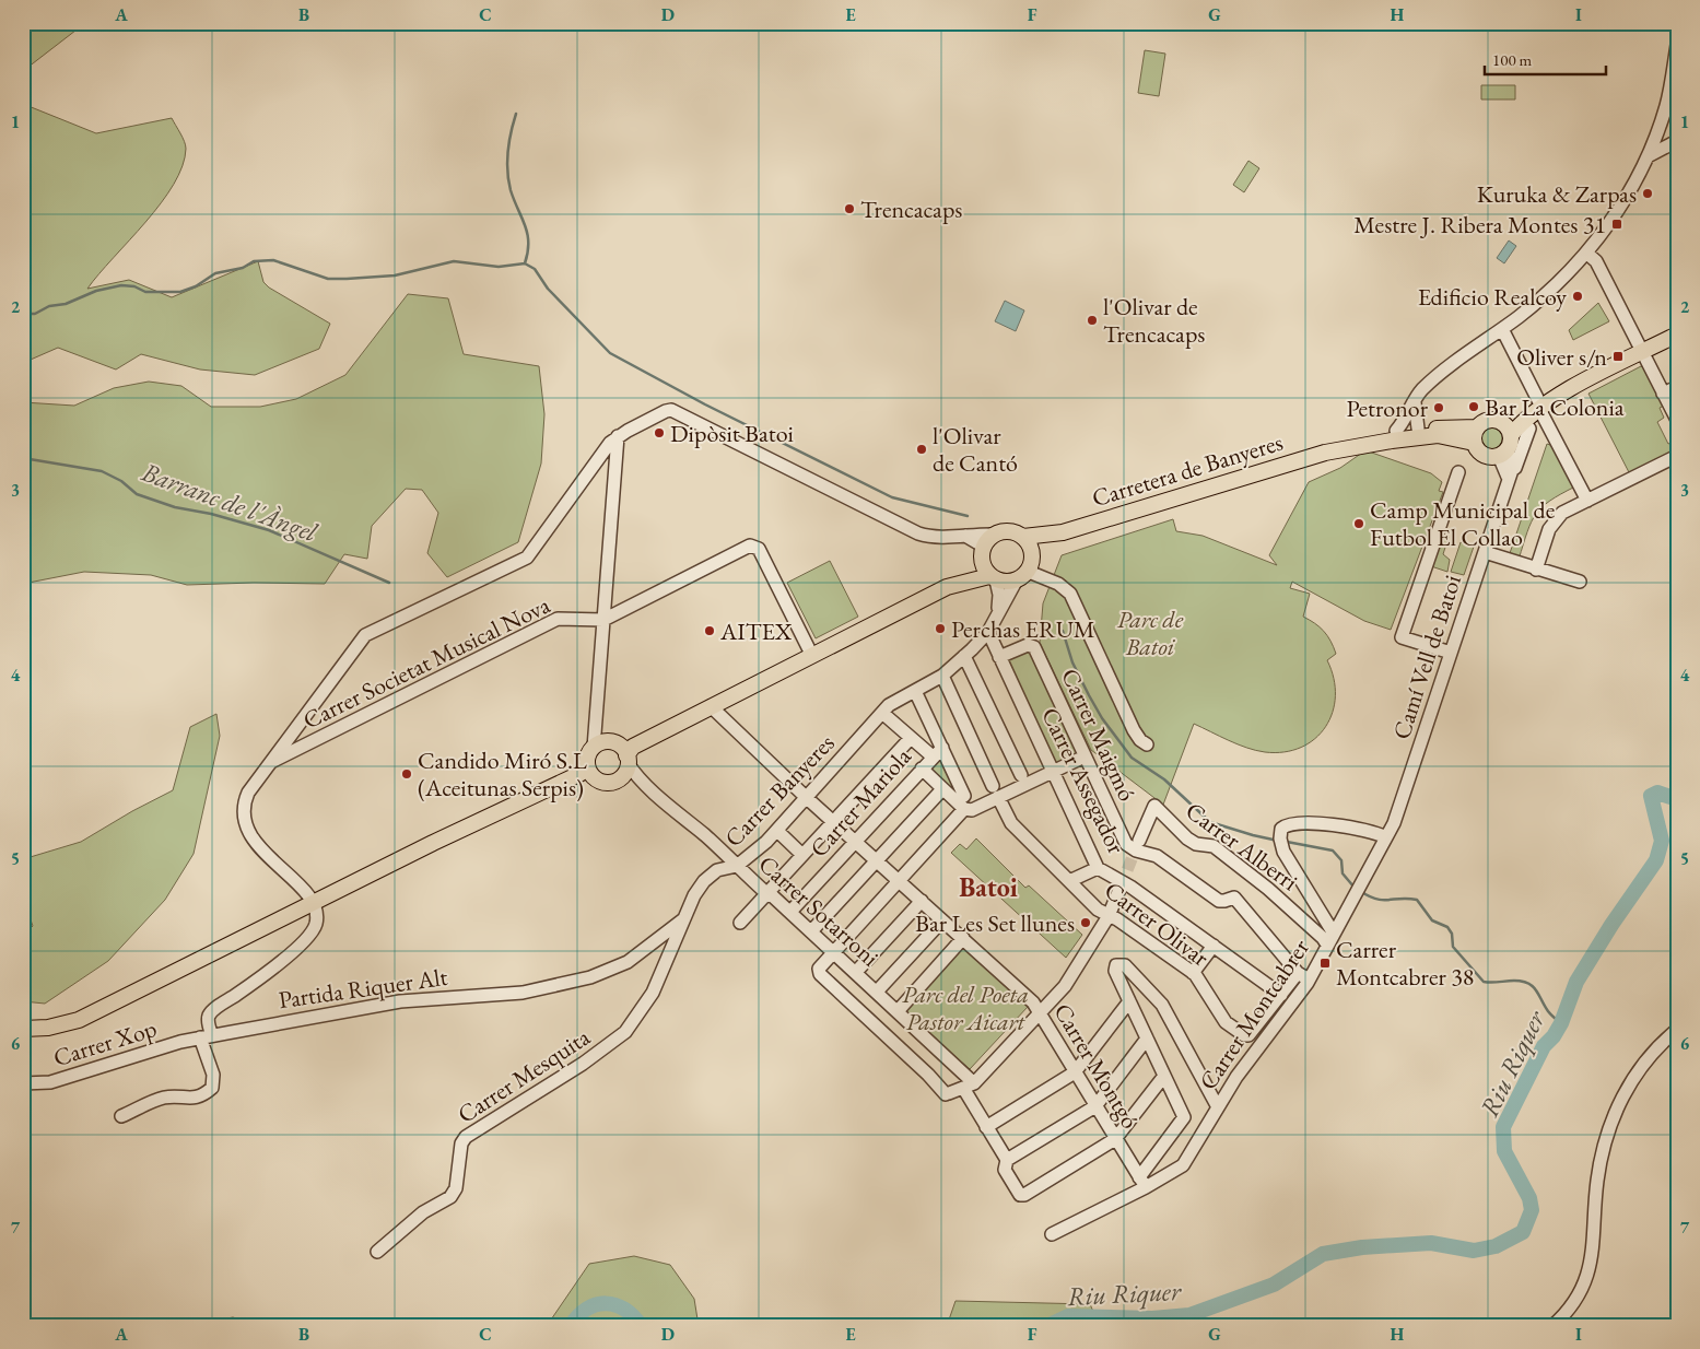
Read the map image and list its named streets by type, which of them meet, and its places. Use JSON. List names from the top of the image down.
{
  "streets": {
    "main road": ["Carretera de Banyeres"],
    "street": [
      "Camí Vell de Batoi",
      "Carrer Societat Musical Nova",
      "Carrer Maigmó",
      "Carrer Assegador",
      "Carrer Banyeres",
      "Carrer Mariola",
      "Carrer Alberri",
      "Carrer Sotarroni",
      "Carrer Olivar",
      "Partida Riquer Alt",
      "Carrer Montcabrer",
      "Carrer Xop",
      "Carrer Montgó",
      "Carrer Mesquita"
    ]
  },
  "crossings": [
    ["Carretera de Banyeres", "Carrer Banyeres"],
    ["Camí Vell de Batoi", "Carrer Montcabrer"],
    ["Carrer Maigmó", "Carrer Assegador"],
    ["Carrer Maigmó", "Carrer Montcabrer"],
    ["Carrer Assegador", "Carrer Banyeres"],
    ["Carrer Assegador", "Carrer Montcabrer"],
    ["Carrer Banyeres", "Carrer Sotarroni"],
    ["Carrer Banyeres", "Carrer Olivar"],
    ["Carrer Banyeres", "Partida Riquer Alt"],
    ["Carrer Banyeres", "Carrer Montgó"],
    ["Carrer Banyeres", "Carrer Mesquita"],
    ["Carrer Mariola", "Carrer Sotarroni"],
    ["Carrer Mariola", "Carrer Montgó"],
    ["Carrer Alberri", "Carrer Montcabrer"],
    ["Carrer Sotarroni", "Carrer Montgó"],
    ["Carrer Olivar", "Carrer Montcabrer"],
    ["Partida Riquer Alt", "Carrer Xop"],
    ["Carrer Montcabrer", "Carrer Montgó"]
  ],
  "districts": ["Batoi"],
  "water": ["Barranc de l'Àngel", "Riu Riquer"],
  "parks": ["Parc de Batoi", "Parc del Poeta Pastor Aicart"],
  "places": {
    "other": [
      "Kuruka & Zarpas",
      "Trencacaps",
      "Edificio Realcoy",
      "l'Olivar de Trencacaps",
      "Bar La Colonia",
      "Petronor",
      "Dipòsit Batoi",
      "l'Olivar de Cantó",
      "Camp Municipal de Futbol El Collao",
      "Perchas ERUM",
      "AITEX",
      "Candido Miró S.L (Aceitunas Serpis)",
      "Bar Les Set llunes"
    ],
    "transit": ["Mestre J. Ribera Montes 31", "Oliver s/n", "Carrer Montcabrer 38"]
  },
  "scale_bar": "100 m",
  "grid": {
    "columns": [
      "A",
      "B",
      "C",
      "D",
      "E",
      "F",
      "G",
      "H",
      "I"
    ],
    "rows": [
      "1",
      "2",
      "3",
      "4",
      "5",
      "6",
      "7"
    ]
  }
}
